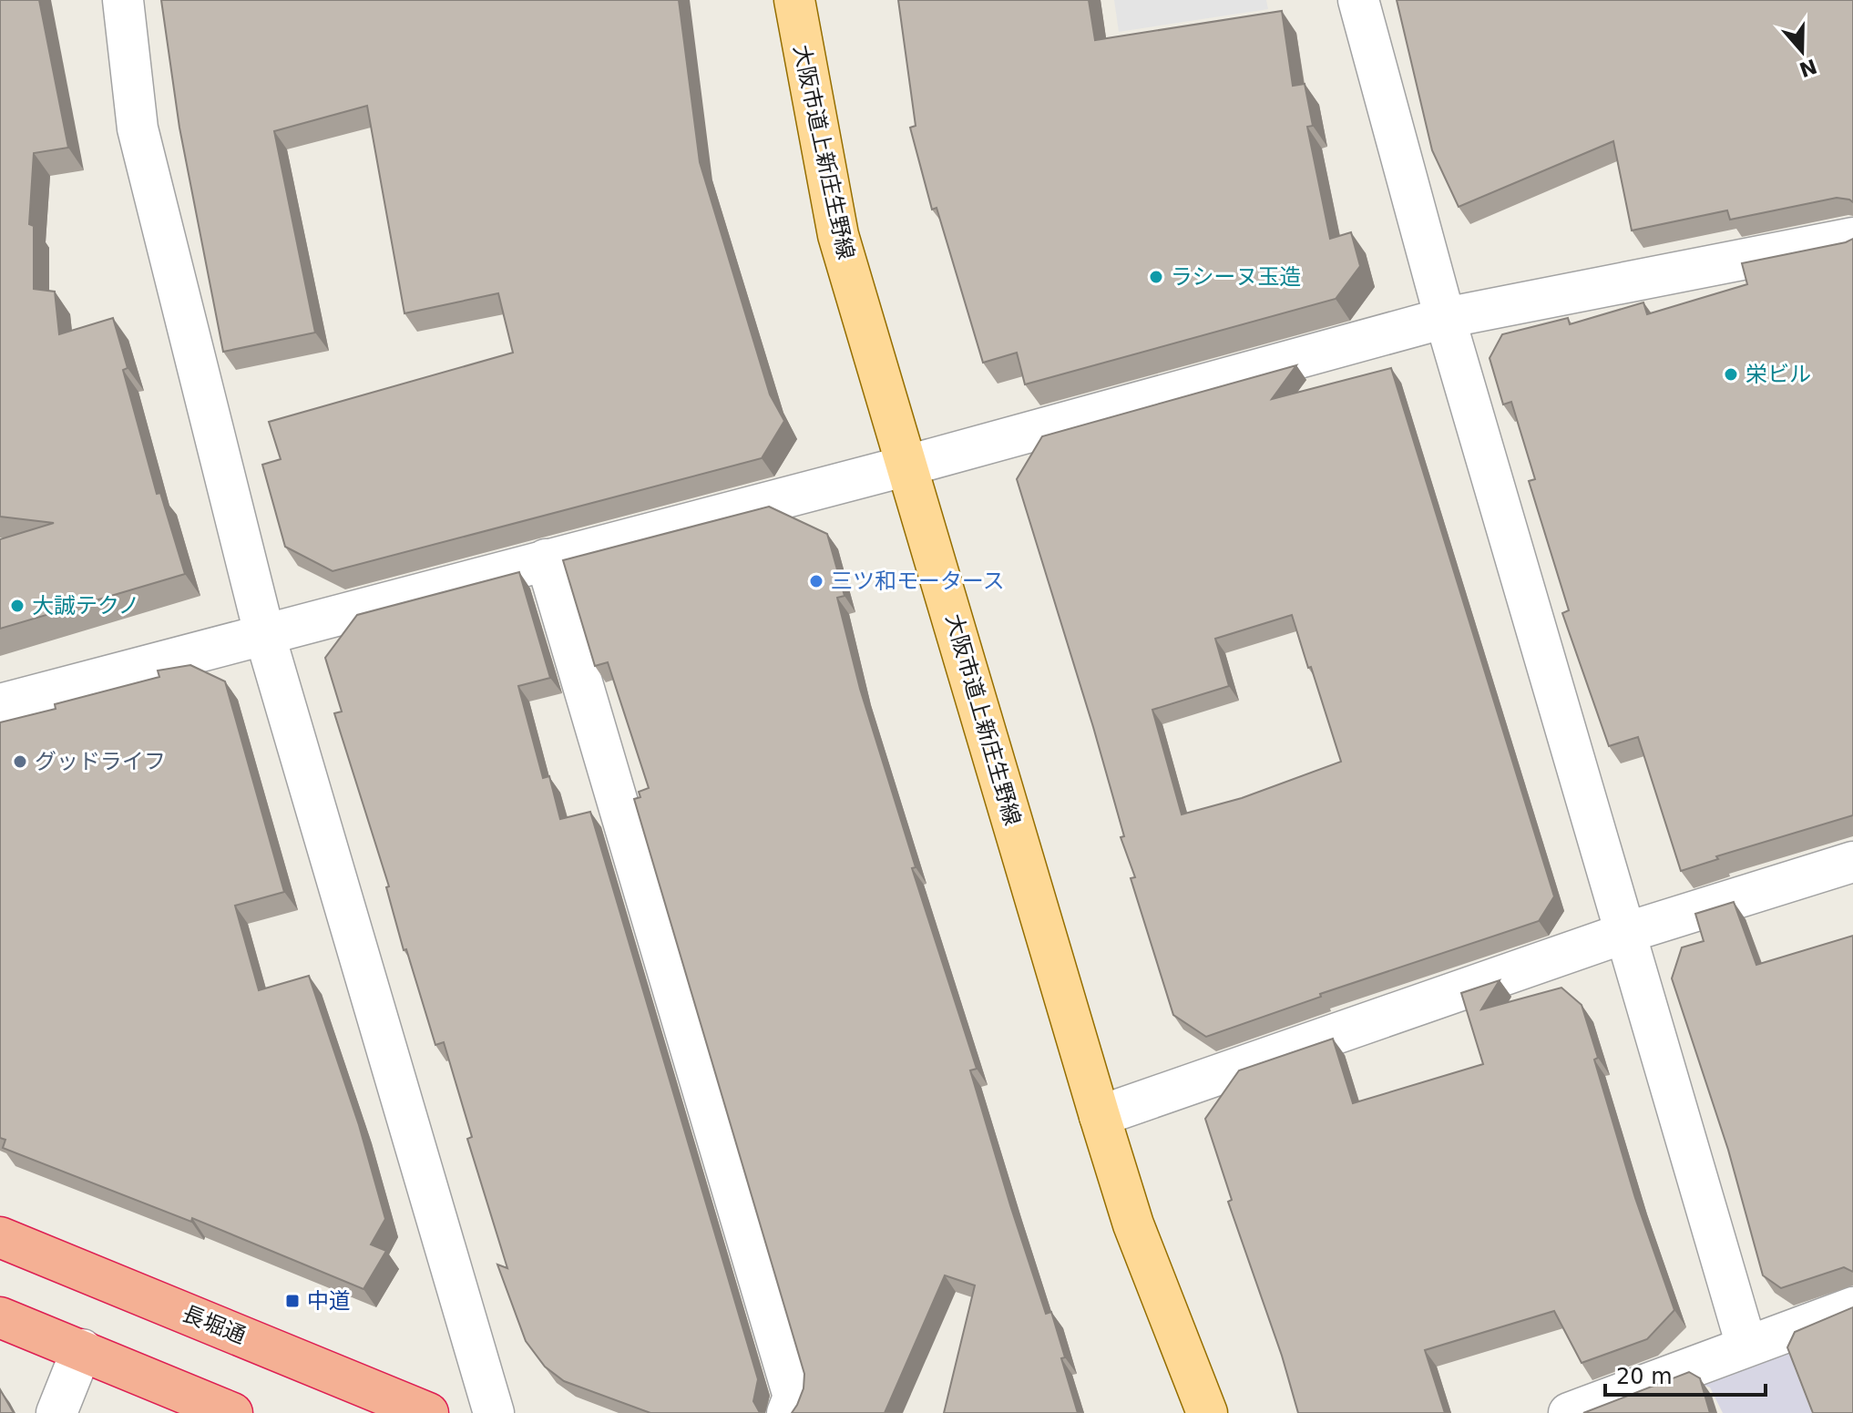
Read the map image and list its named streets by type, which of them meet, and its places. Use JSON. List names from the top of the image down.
{
  "streets": {
    "highway": ["長堀通"],
    "main road": ["大阪市道上新庄生野線"]
  },
  "places": {
    "other": [
      "ラシーヌ玉造",
      "栄ビル",
      "三ツ和モータース",
      "大誠テクノ",
      "グッドライフ"
    ],
    "transit": ["中道"]
  },
  "scale_bar": "20 m",
  "north": "bottom"
}
